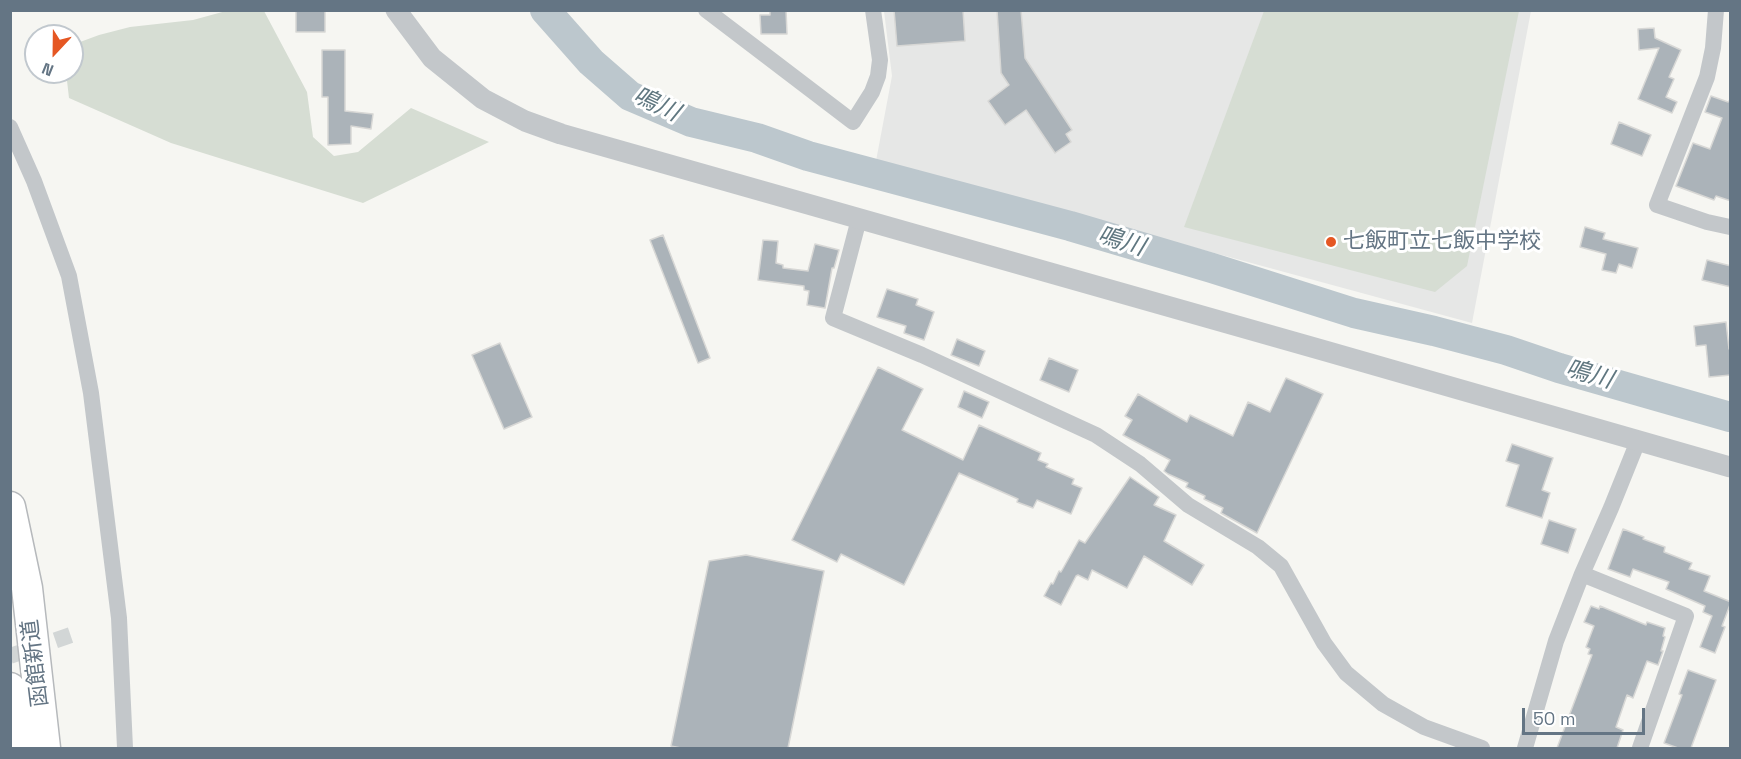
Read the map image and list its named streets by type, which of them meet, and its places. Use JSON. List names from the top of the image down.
{
  "streets": {
    "highway": ["函館新道"]
  },
  "water": ["鳴川"],
  "places": ["七飯町立七飯中学校"],
  "scale_bar": "50 m",
  "north": "bottom"
}
